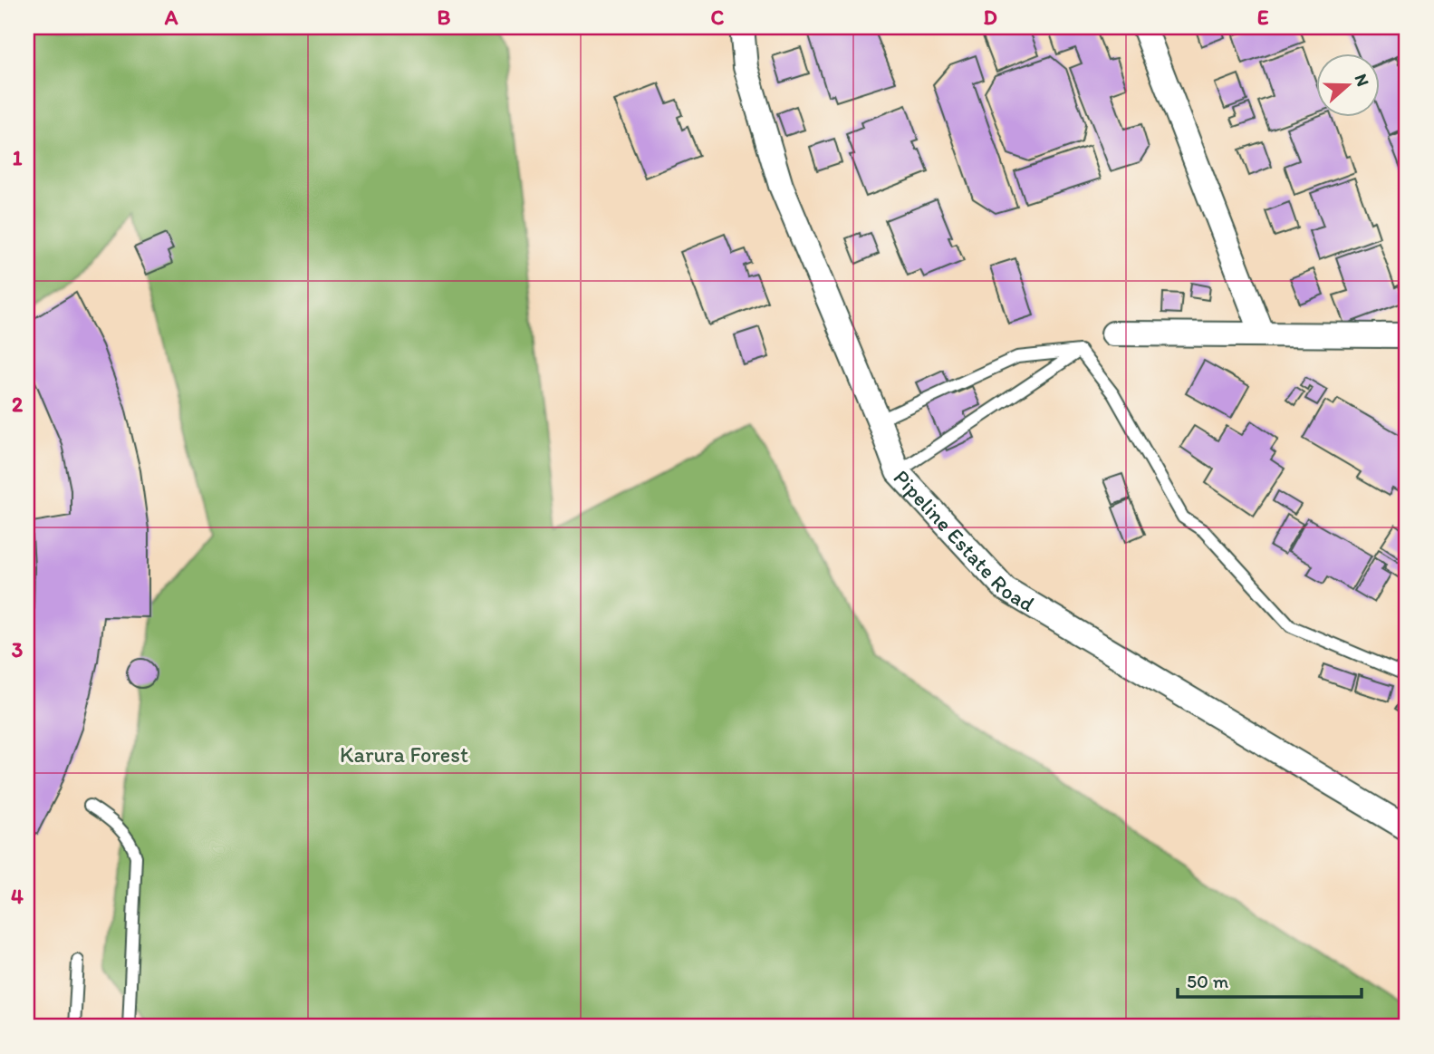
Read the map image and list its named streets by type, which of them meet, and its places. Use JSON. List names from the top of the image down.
{
  "streets": {
    "street": ["Pipeline Estate Road"]
  },
  "parks": ["Karura Forest"],
  "scale_bar": "50 m",
  "north": "right",
  "grid": {
    "columns": [
      "A",
      "B",
      "C",
      "D",
      "E"
    ],
    "rows": [
      "1",
      "2",
      "3",
      "4"
    ]
  }
}
